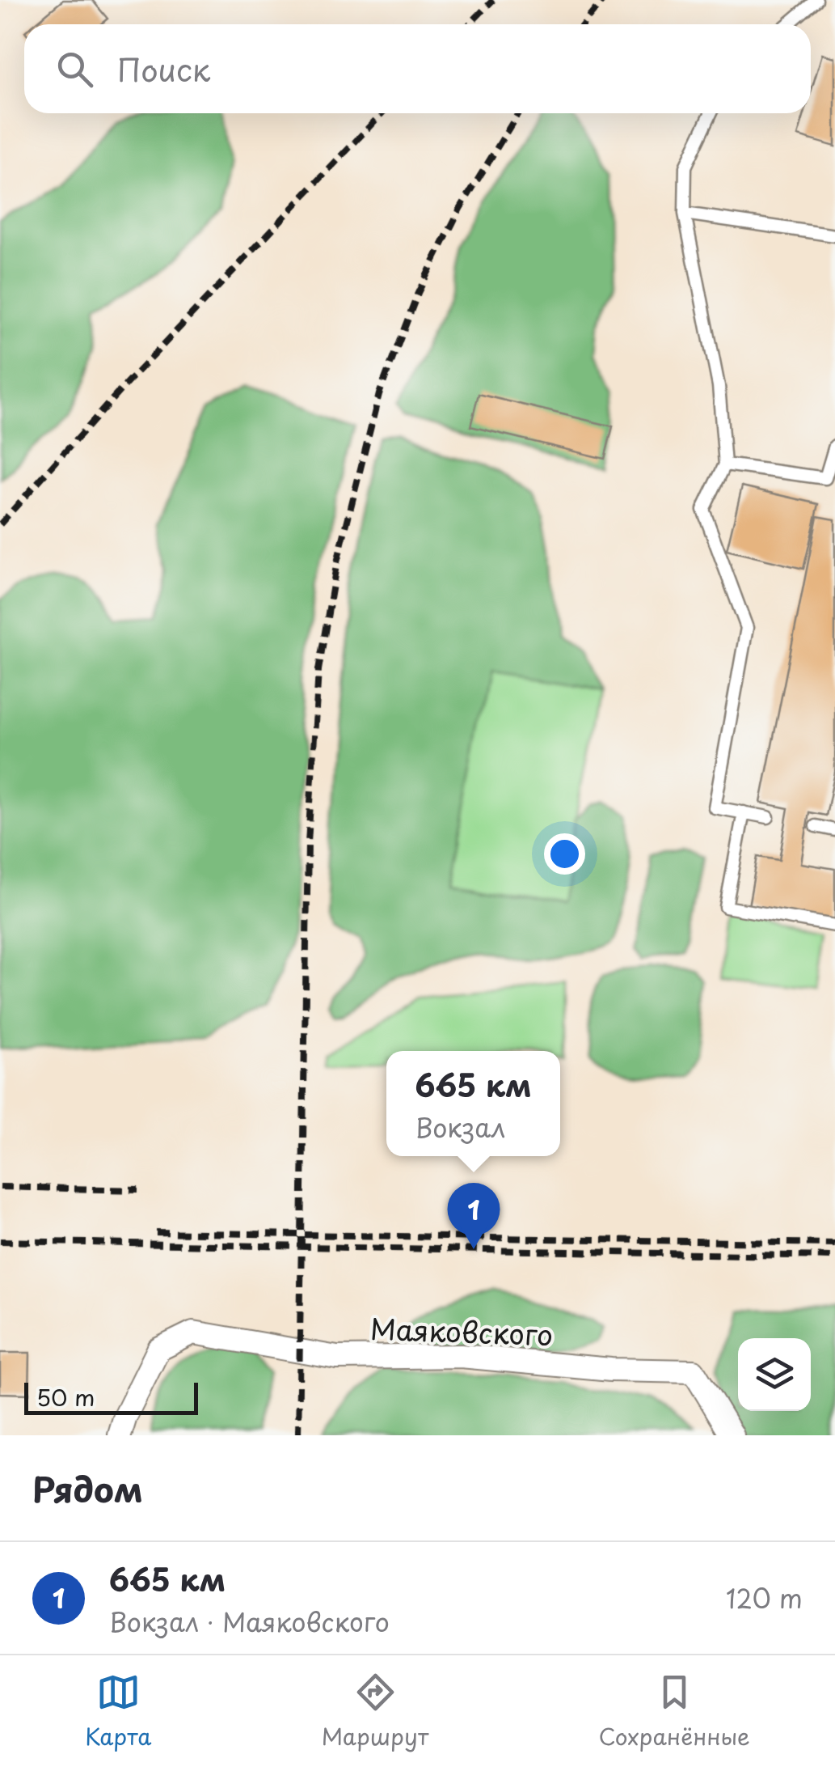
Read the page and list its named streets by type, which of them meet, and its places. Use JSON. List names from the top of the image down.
{
  "streets": {
    "street": ["Маяковского"]
  },
  "scale_bar": "50 m",
  "page": {
    "search": "Поиск",
    "popup": ["665 км", "Вокзал"],
    "pins": "1",
    "scale": "50 m",
    "heading": "Рядом",
    "list": [
      {
        "mark": "1",
        "name": "665 км",
        "note": "Вокзал · Маяковского",
        "value": "120 m"
      }
    ],
    "nav": ["Карта", "Маршрут", "Сохранённые"]
  }
}
